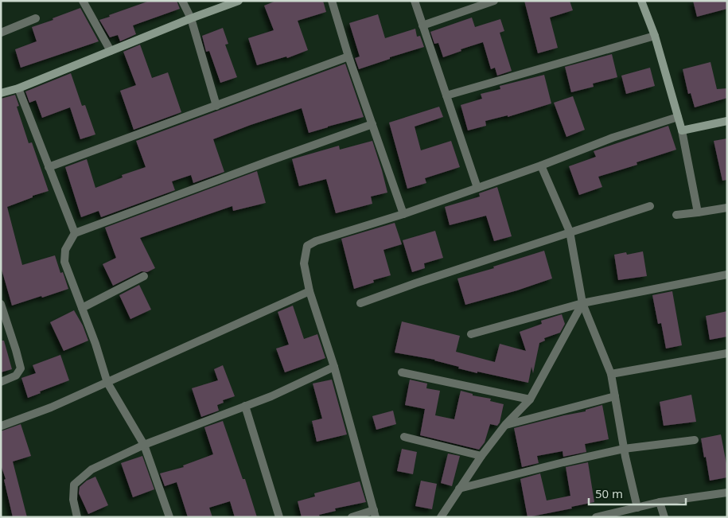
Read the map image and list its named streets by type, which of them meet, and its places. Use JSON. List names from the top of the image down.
{
  "scale_bar": "50 m"
}
